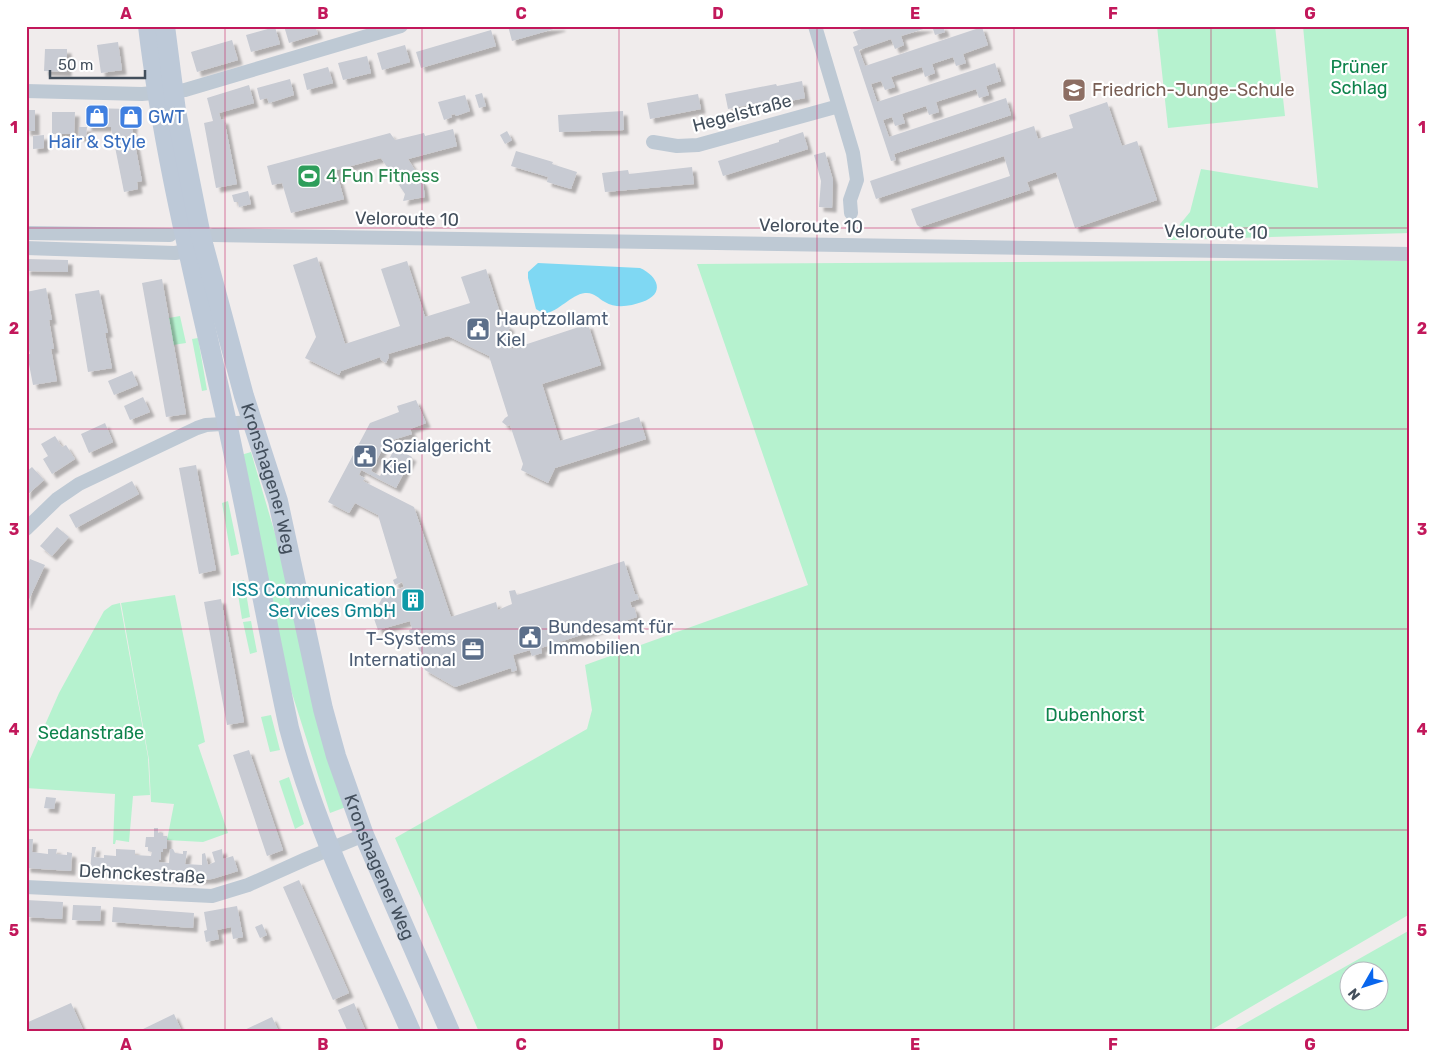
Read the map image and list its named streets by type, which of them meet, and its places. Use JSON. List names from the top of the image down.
{
  "streets": {
    "main road": ["Kronshagener Weg"],
    "street": ["Hegelstraße", "Veloroute 10", "Dehnckestraße"]
  },
  "crossings": [
    ["Kronshagener Weg", "Dehnckestraße"]
  ],
  "parks": ["Prüner Schlag", "Dubenhorst", "Sedanstraße"],
  "places": {
    "school or university": ["Friedrich-Junge-Schule"],
    "shop": ["Hair & Style", "GWT"],
    "sports": ["4 Fun Fitness"],
    "public building": ["Hauptzollamt Kiel", "Sozialgericht Kiel", "Bundesamt für Immobilien"],
    "building": ["ISS Communication Services GmbH"],
    "office": ["T-Systems International"]
  },
  "scale_bar": "50 m",
  "north": "bottom left",
  "grid": {
    "columns": [
      "A",
      "B",
      "C",
      "D",
      "E",
      "F",
      "G"
    ],
    "rows": [
      "1",
      "2",
      "3",
      "4",
      "5"
    ]
  }
}
